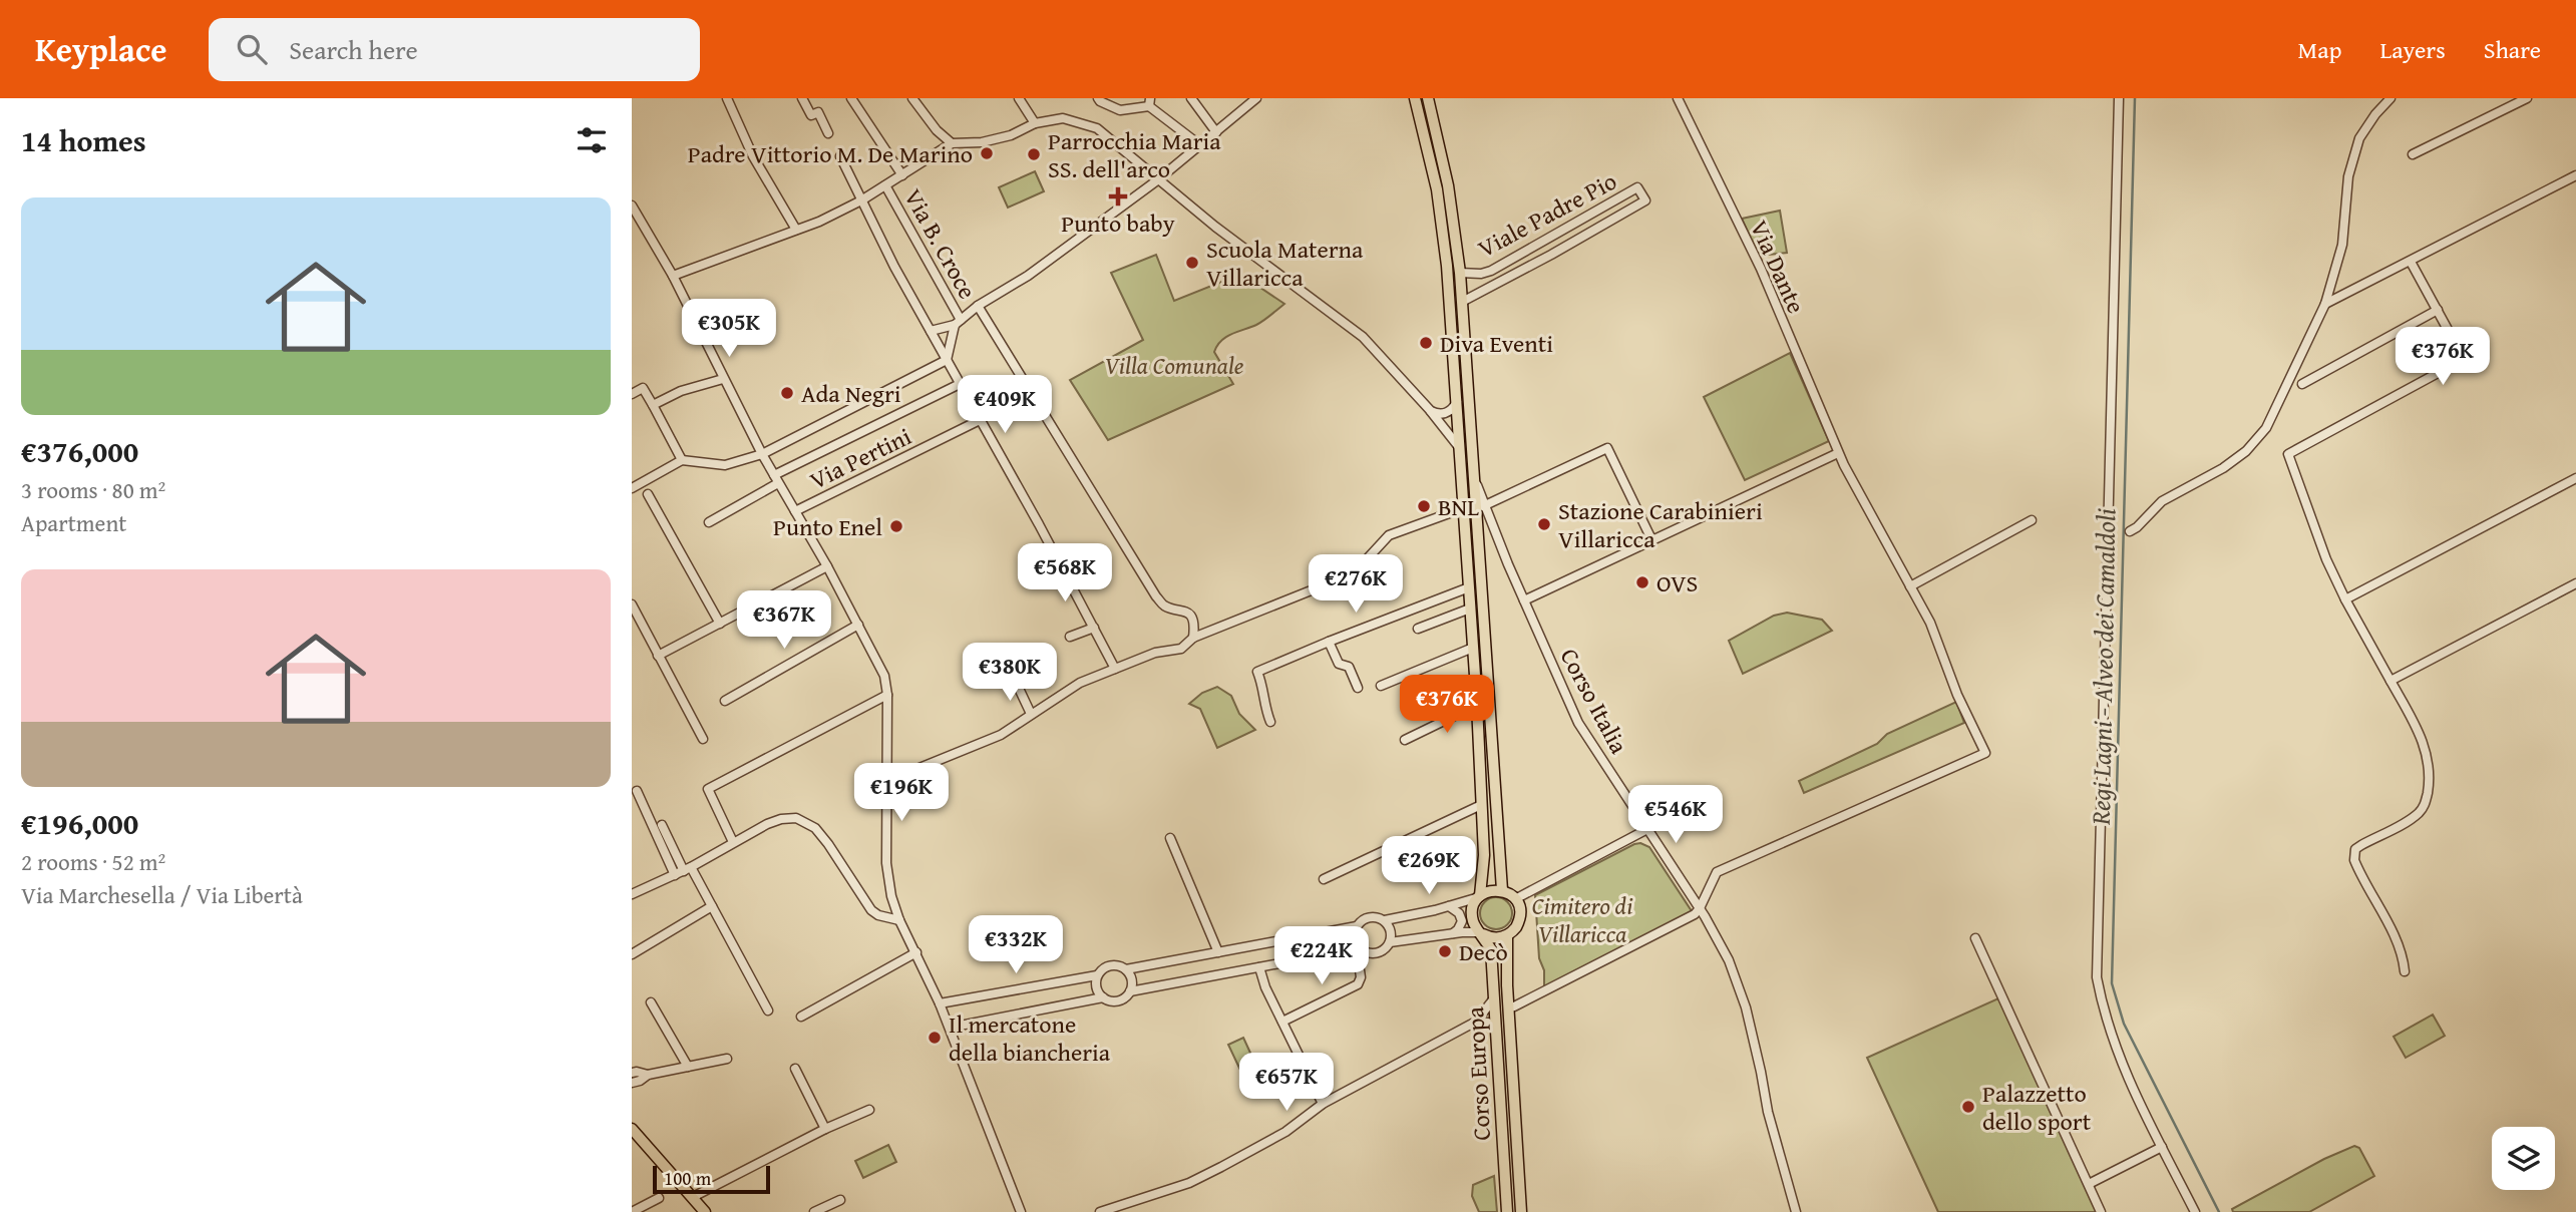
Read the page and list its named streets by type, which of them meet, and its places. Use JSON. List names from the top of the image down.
{
  "streets": {
    "main road": ["Corso Europa"],
    "street": [
      "Viale Padre Pio",
      "Via B. Croce",
      "Via Dante",
      "Via Pertini",
      "Corso Italia"
    ]
  },
  "crossings": [
    ["Via Dante", "Corso Italia"]
  ],
  "water": ["Regi Lagni - Alveo dei Camaldoli"],
  "parks": ["Villa Comunale", "Cimitero di Villaricca"],
  "places": {
    "other": [
      "Padre Vittorio M. De Marino",
      "Parrocchia Maria SS. dell'arco",
      "Scuola Materna Villaricca",
      "Diva Eventi",
      "Ada Negri",
      "BNL",
      "Stazione Carabinieri Villaricca",
      "Punto Enel",
      "OVS",
      "Decò",
      "Il mercatone della biancheria",
      "Palazzetto dello sport"
    ],
    "health": ["Punto baby"]
  },
  "scale_bar": "100 m",
  "page": {
    "header": "Keyplace",
    "search": "Search here",
    "nav": ["Map", "Layers", "Share"],
    "heading": "14 homes",
    "list": [
      {
        "name": "€376,000",
        "note": "3 rooms · 80 m² · Apartment"
      },
      {
        "name": "€196,000",
        "note": "2 rooms · 52 m² · Via Marchesella / Via Libertà"
      }
    ],
    "price": [
      "€305K",
      "€376K",
      "€409K",
      "€568K",
      "€276K",
      "€367K",
      "€380K",
      "€376K",
      "€196K",
      "€546K",
      "€269K",
      "€332K",
      "€224K",
      "€657K"
    ],
    "scale": "100 m"
  }
}
